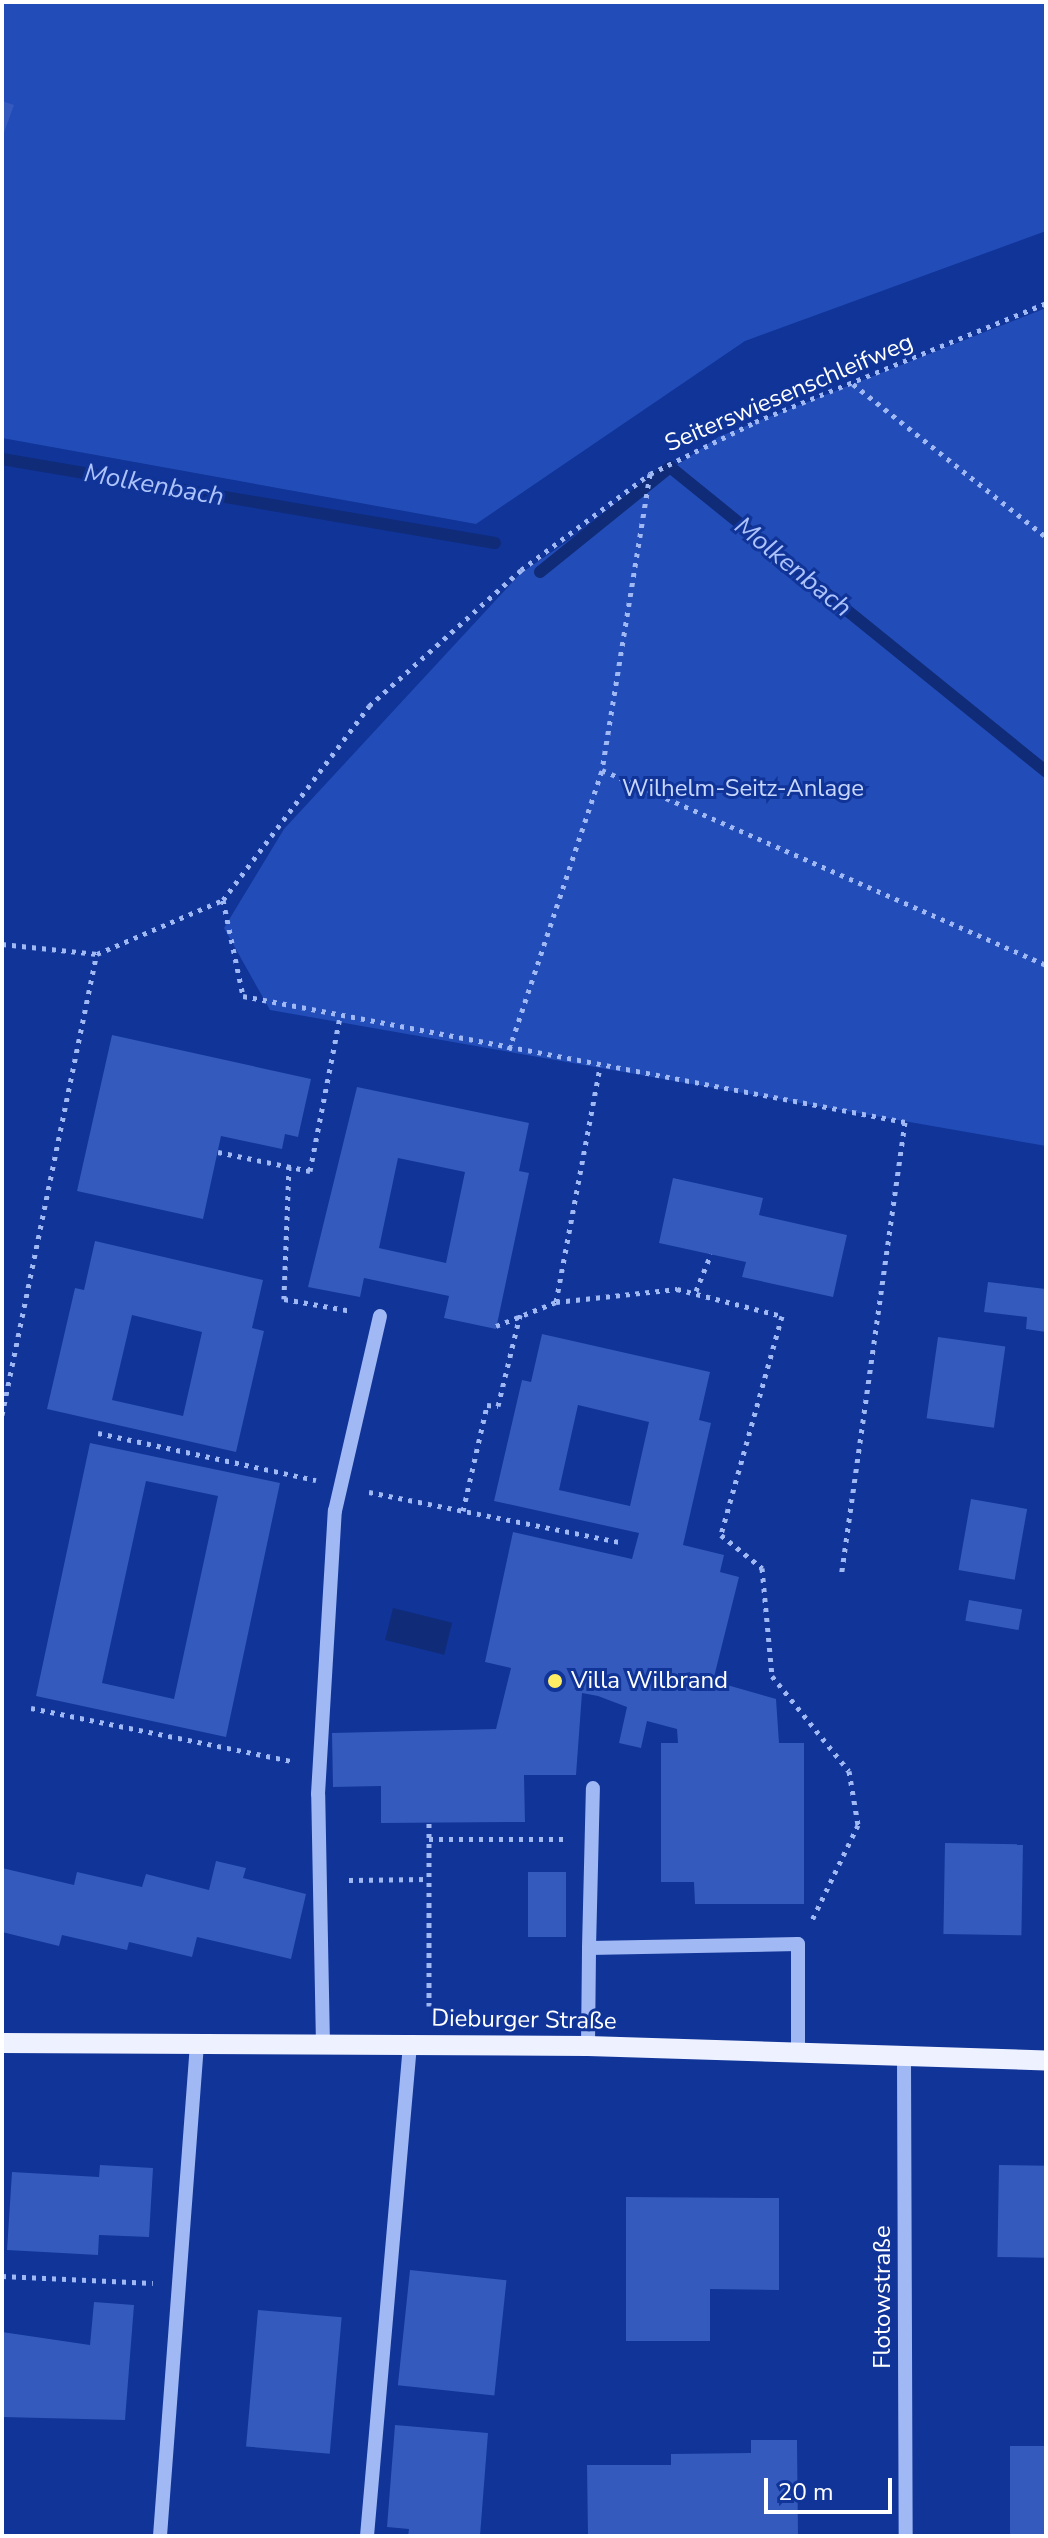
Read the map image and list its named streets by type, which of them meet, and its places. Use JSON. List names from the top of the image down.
{
  "streets": {
    "main road": ["Dieburger Straße"],
    "street": ["Flotowstraße"],
    "path": ["Seiterswiesenschleifweg"]
  },
  "crossings": [
    ["Dieburger Straße", "Flotowstraße"]
  ],
  "water": ["Molkenbach"],
  "parks": ["Wilhelm-Seitz-Anlage"],
  "places": ["Villa Wilbrand"],
  "scale_bar": "20 m"
}
